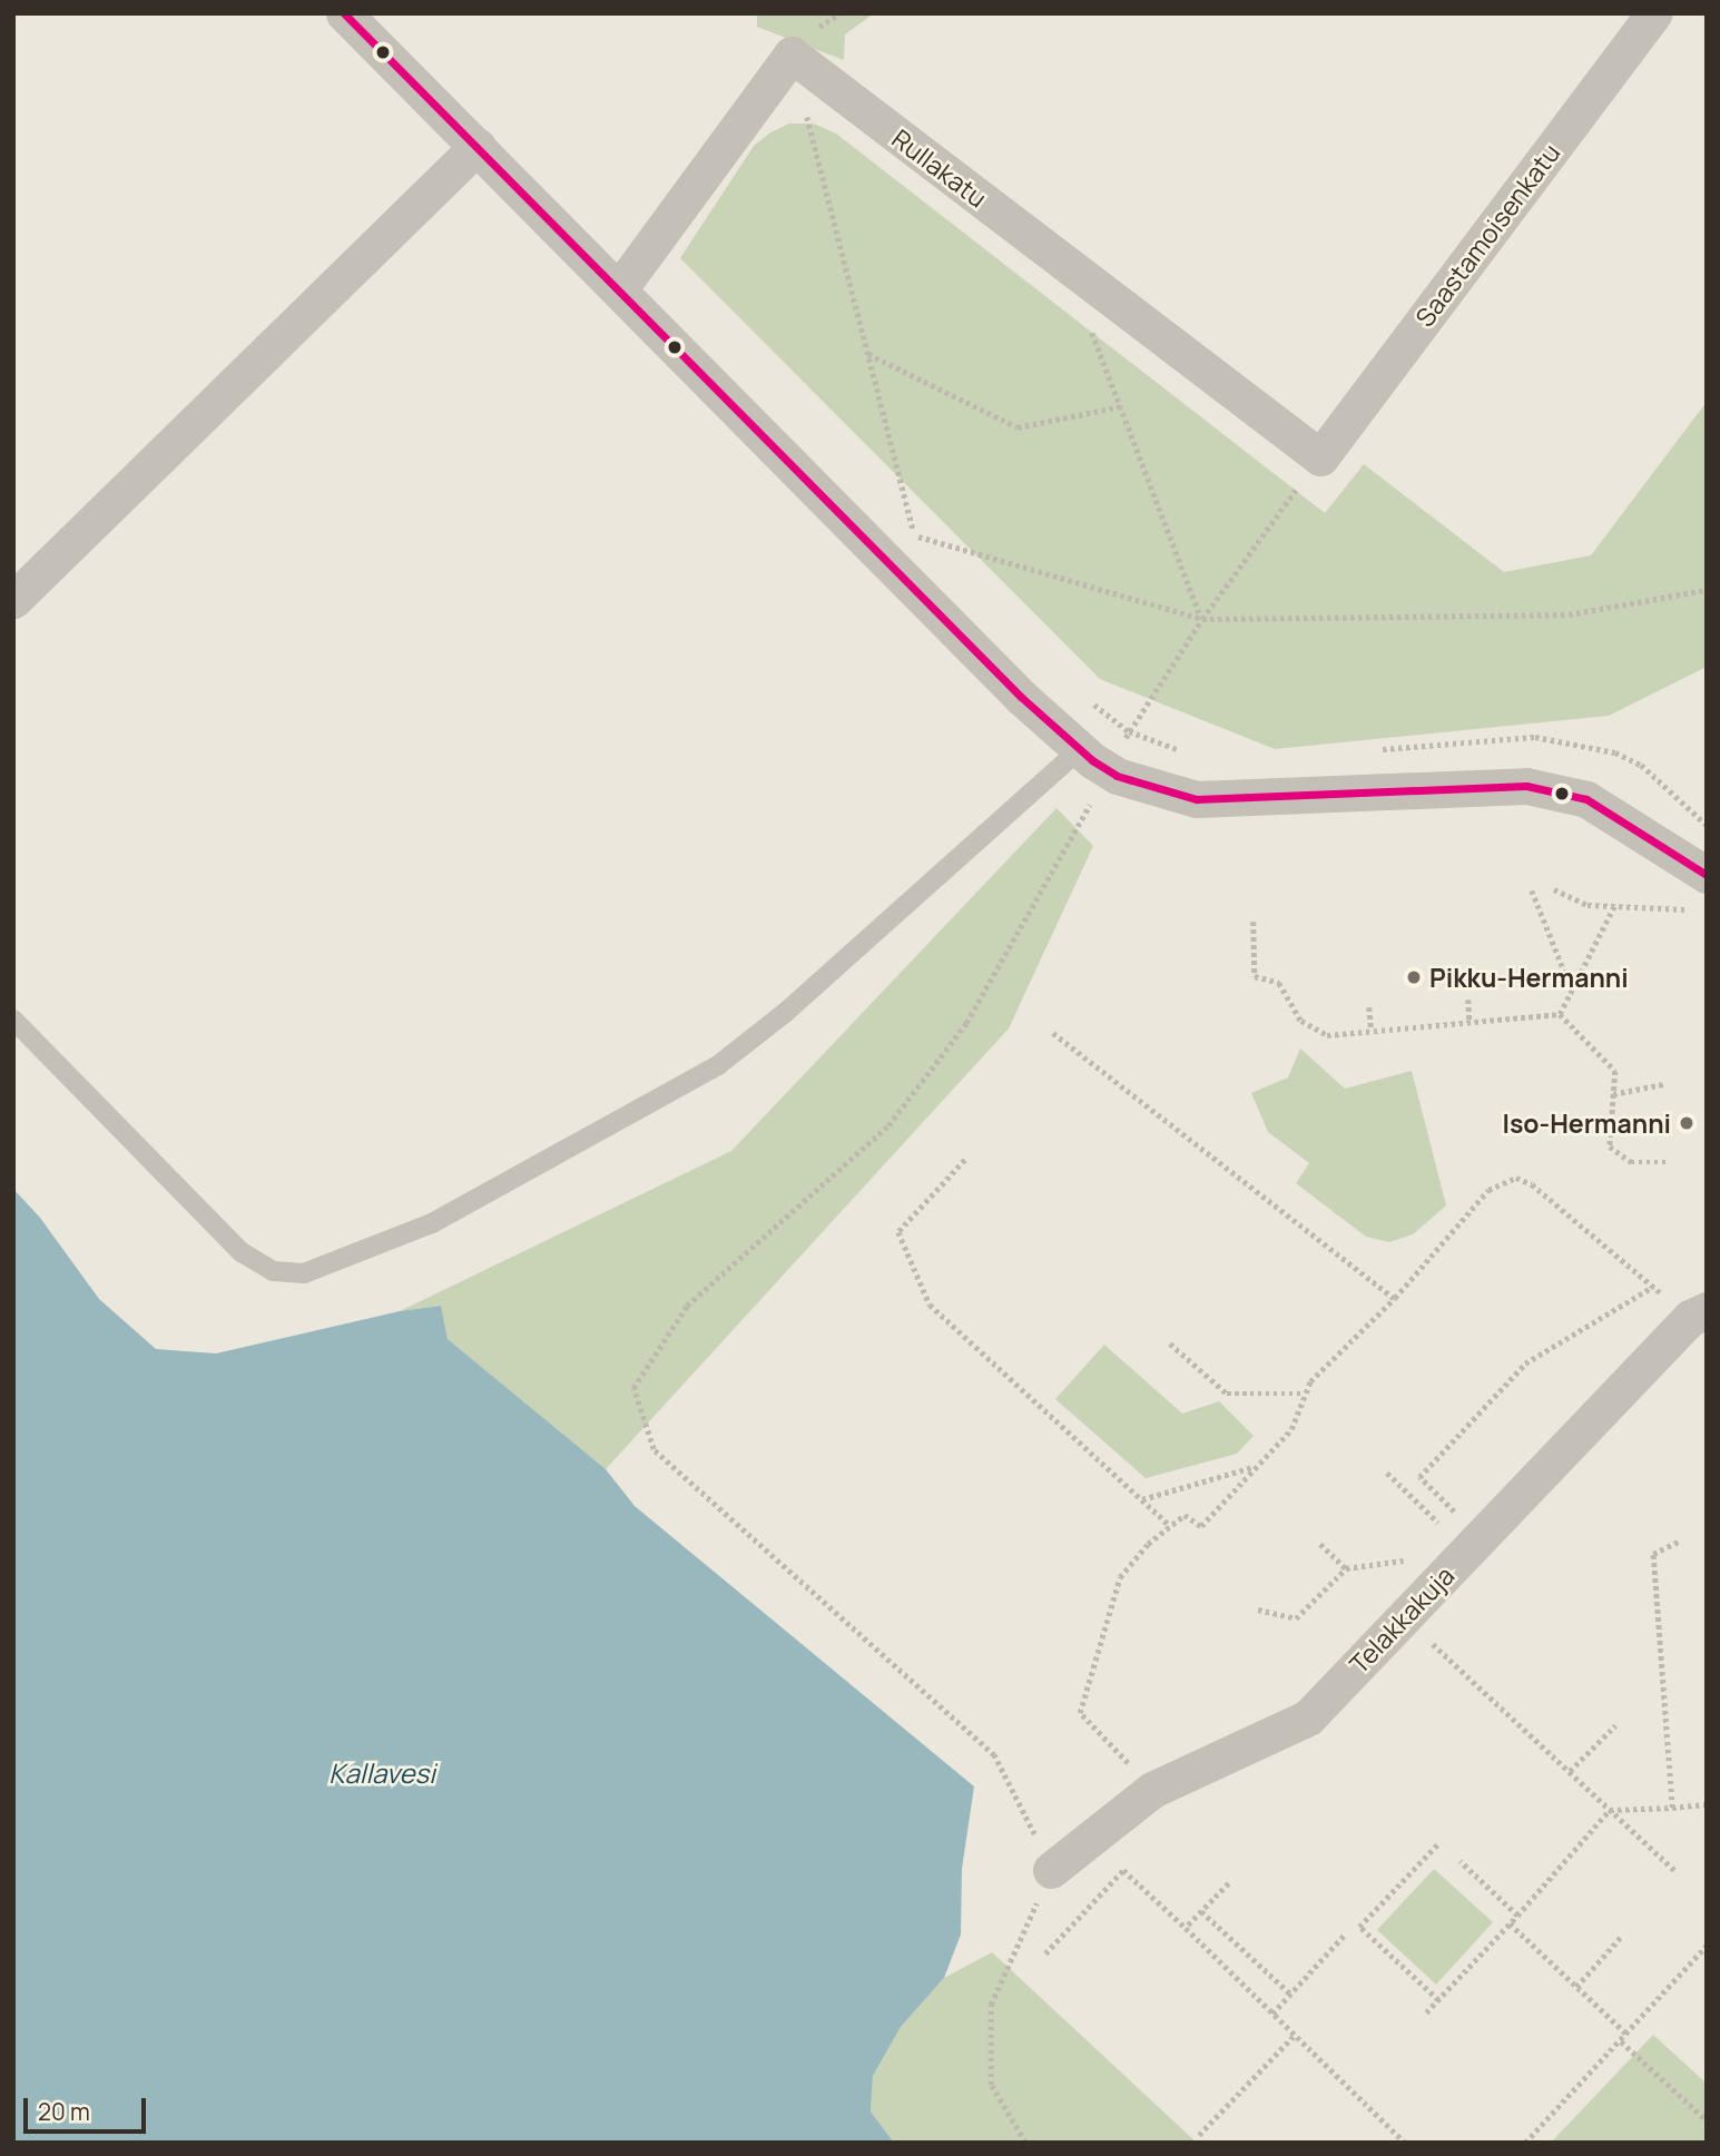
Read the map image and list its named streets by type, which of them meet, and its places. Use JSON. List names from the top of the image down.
{
  "streets": {
    "street": ["Rullakatu", "Saastamoisenkatu", "Telakkakuja"]
  },
  "crossings": [
    ["Rullakatu", "Saastamoisenkatu"]
  ],
  "water": ["Kallavesi"],
  "places": ["Pikku-Hermanni", "Iso-Hermanni"],
  "scale_bar": "20 m"
}
